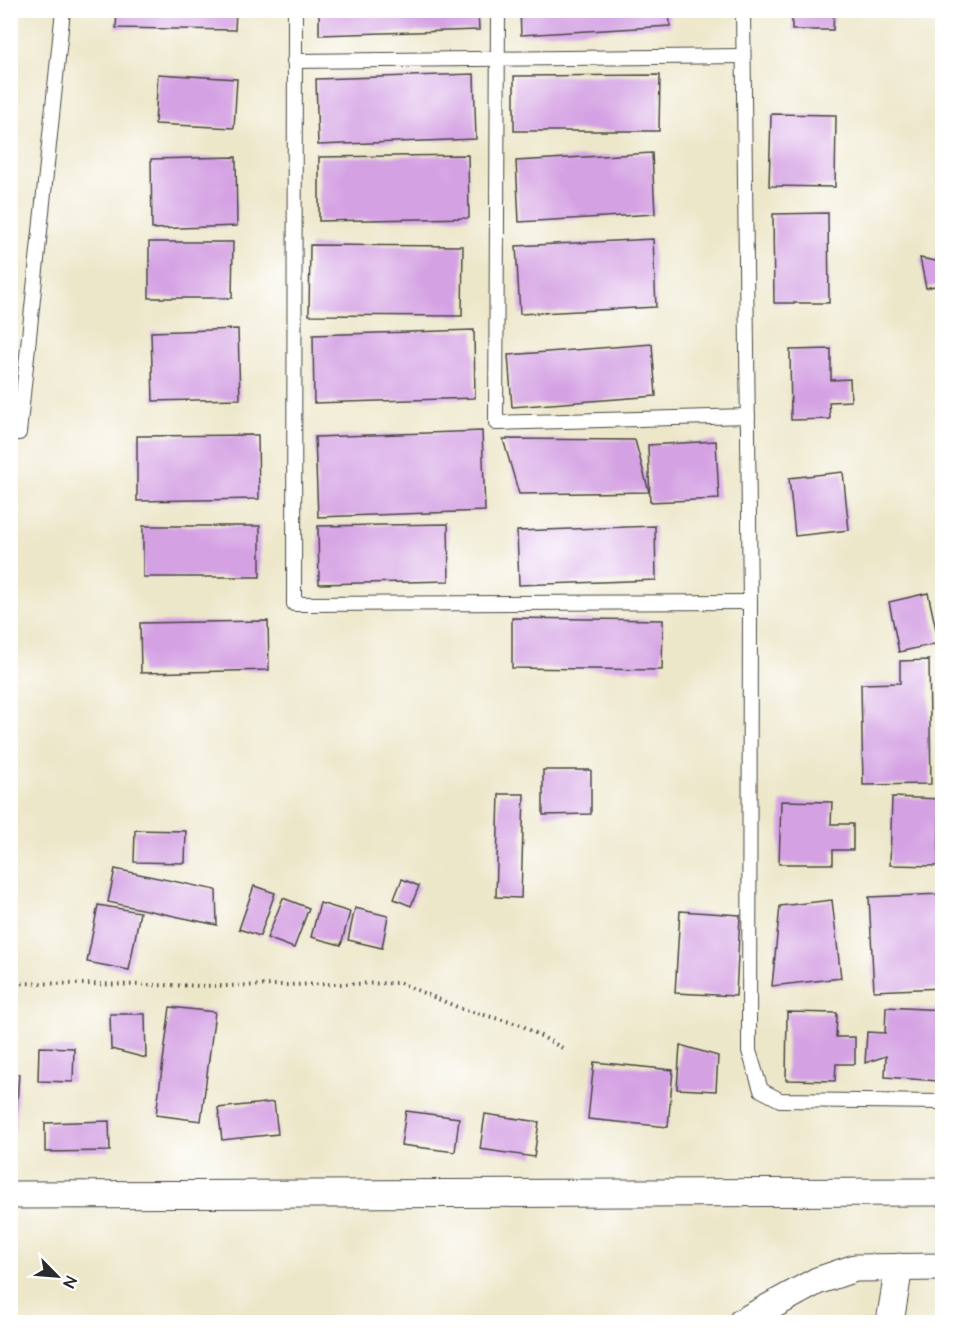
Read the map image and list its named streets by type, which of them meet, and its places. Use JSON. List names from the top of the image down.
{
  "north": "bottom right"
}
